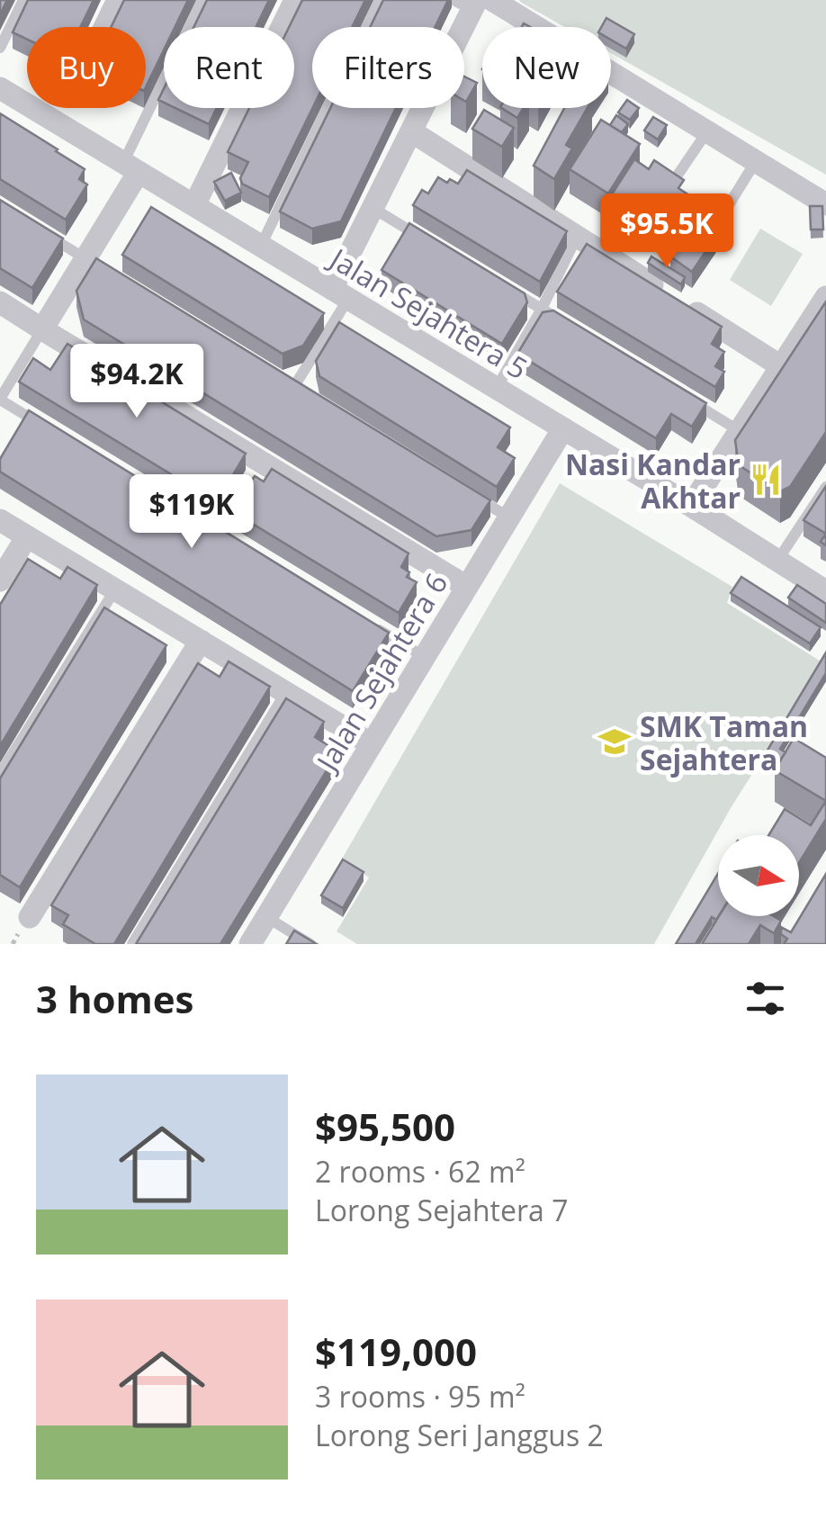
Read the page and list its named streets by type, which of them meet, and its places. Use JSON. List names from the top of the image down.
{
  "streets": {
    "street": ["Jalan Sejahtera 5", "Jalan Sejahtera 6"]
  },
  "crossings": [
    ["Jalan Sejahtera 5", "Jalan Sejahtera 6"]
  ],
  "places": {
    "restaurant": ["Nasi Kandar Akhtar"],
    "school or university": ["SMK Taman Sejahtera"]
  },
  "north": "right",
  "page": {
    "chip": [
      "Buy",
      "Rent",
      "Filters",
      "New"
    ],
    "price": ["$95.5K", "$94.2K", "$119K"],
    "heading": "3 homes",
    "list": [
      {
        "name": "$95,500",
        "note": "2 rooms · 62 m² · Lorong Sejahtera 7"
      },
      {
        "name": "$119,000",
        "note": "3 rooms · 95 m² · Lorong Seri Janggus 2"
      }
    ]
  }
}
